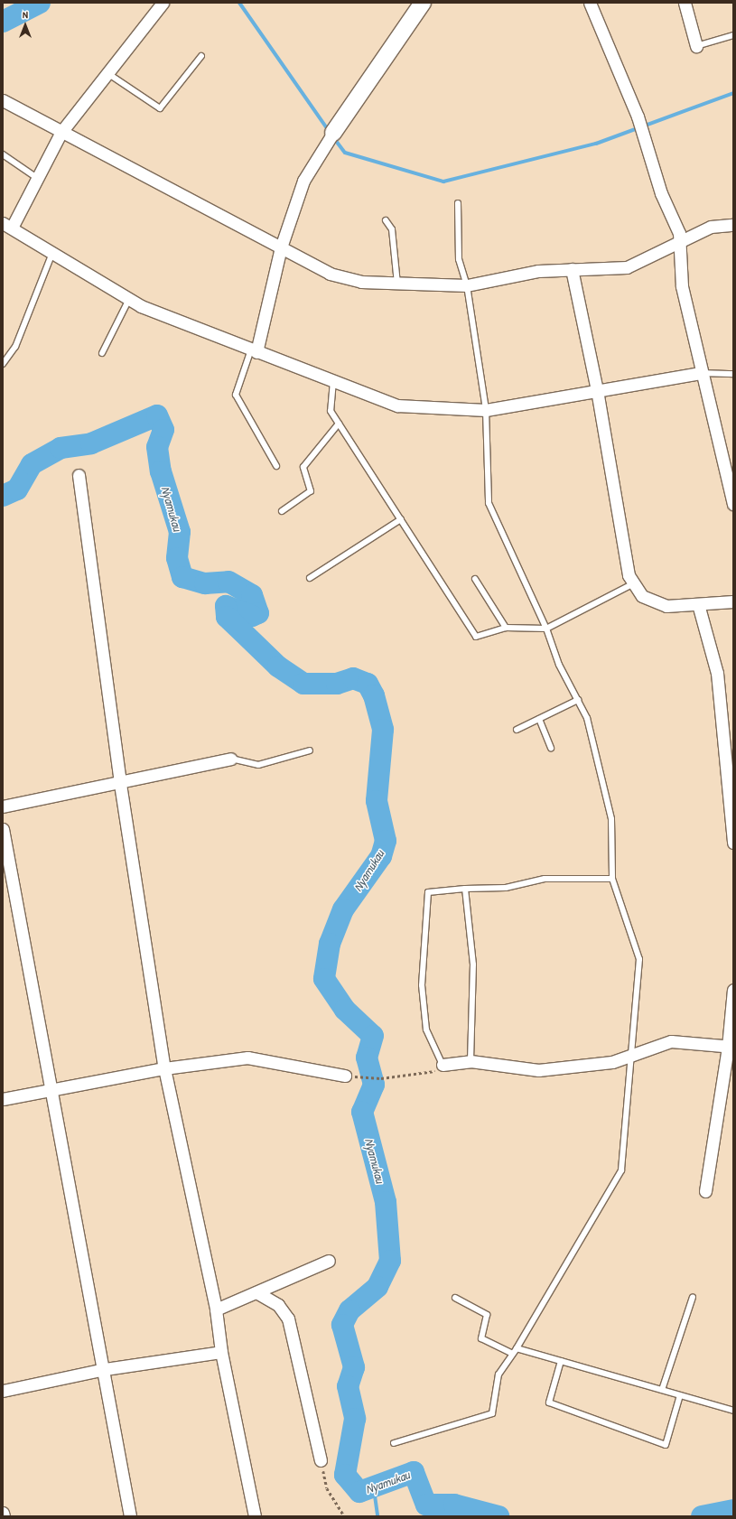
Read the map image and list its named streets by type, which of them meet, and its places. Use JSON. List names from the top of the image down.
{
  "water": ["Nyamukau"],
  "north": "top"
}
